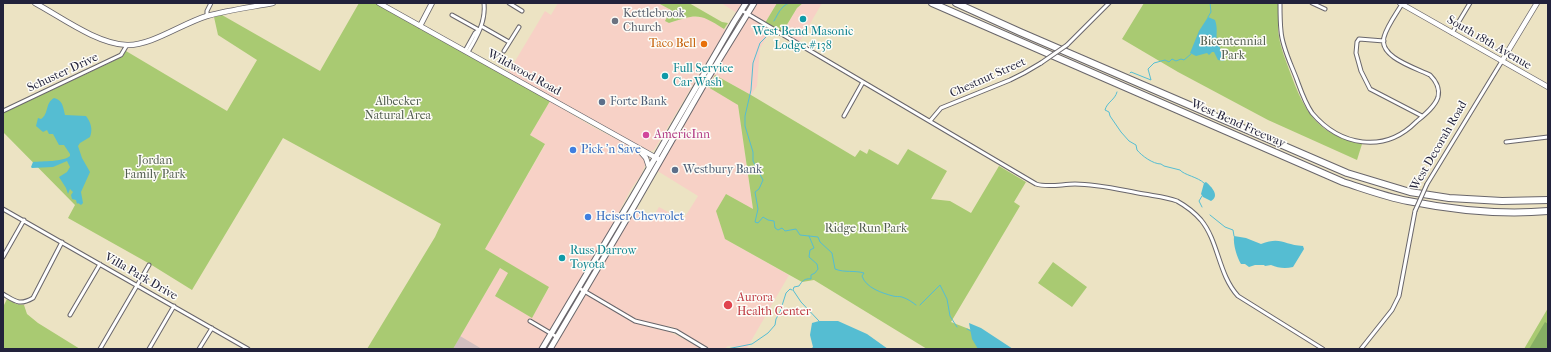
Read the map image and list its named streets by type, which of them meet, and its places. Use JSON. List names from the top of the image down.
{
  "streets": {
    "highway": ["West Bend Freeway"],
    "street": [
      "South 18th Avenue",
      "Schuster Drive",
      "Wildwood Road",
      "Chestnut Street",
      "West Decorah Road",
      "Villa Park Drive"
    ]
  },
  "crossings": [
    ["South 18th Avenue", "West Decorah Road"]
  ],
  "parks": [
    "Bicentennial Park",
    "Albecker Natural Area",
    "Jordan Family Park",
    "Ridge Run Park"
  ],
  "places": [
    "West Bend Masonic Lodge #138",
    "Kettlebrook Church",
    "Taco Bell",
    "Full Service Car Wash",
    "Forte Bank",
    "AmericInn",
    "Pick 'n Save",
    "Westbury Bank",
    "Heiser Chevrolet",
    "Russ Darrow Toyota",
    "Aurora Health Center"
  ]
}
